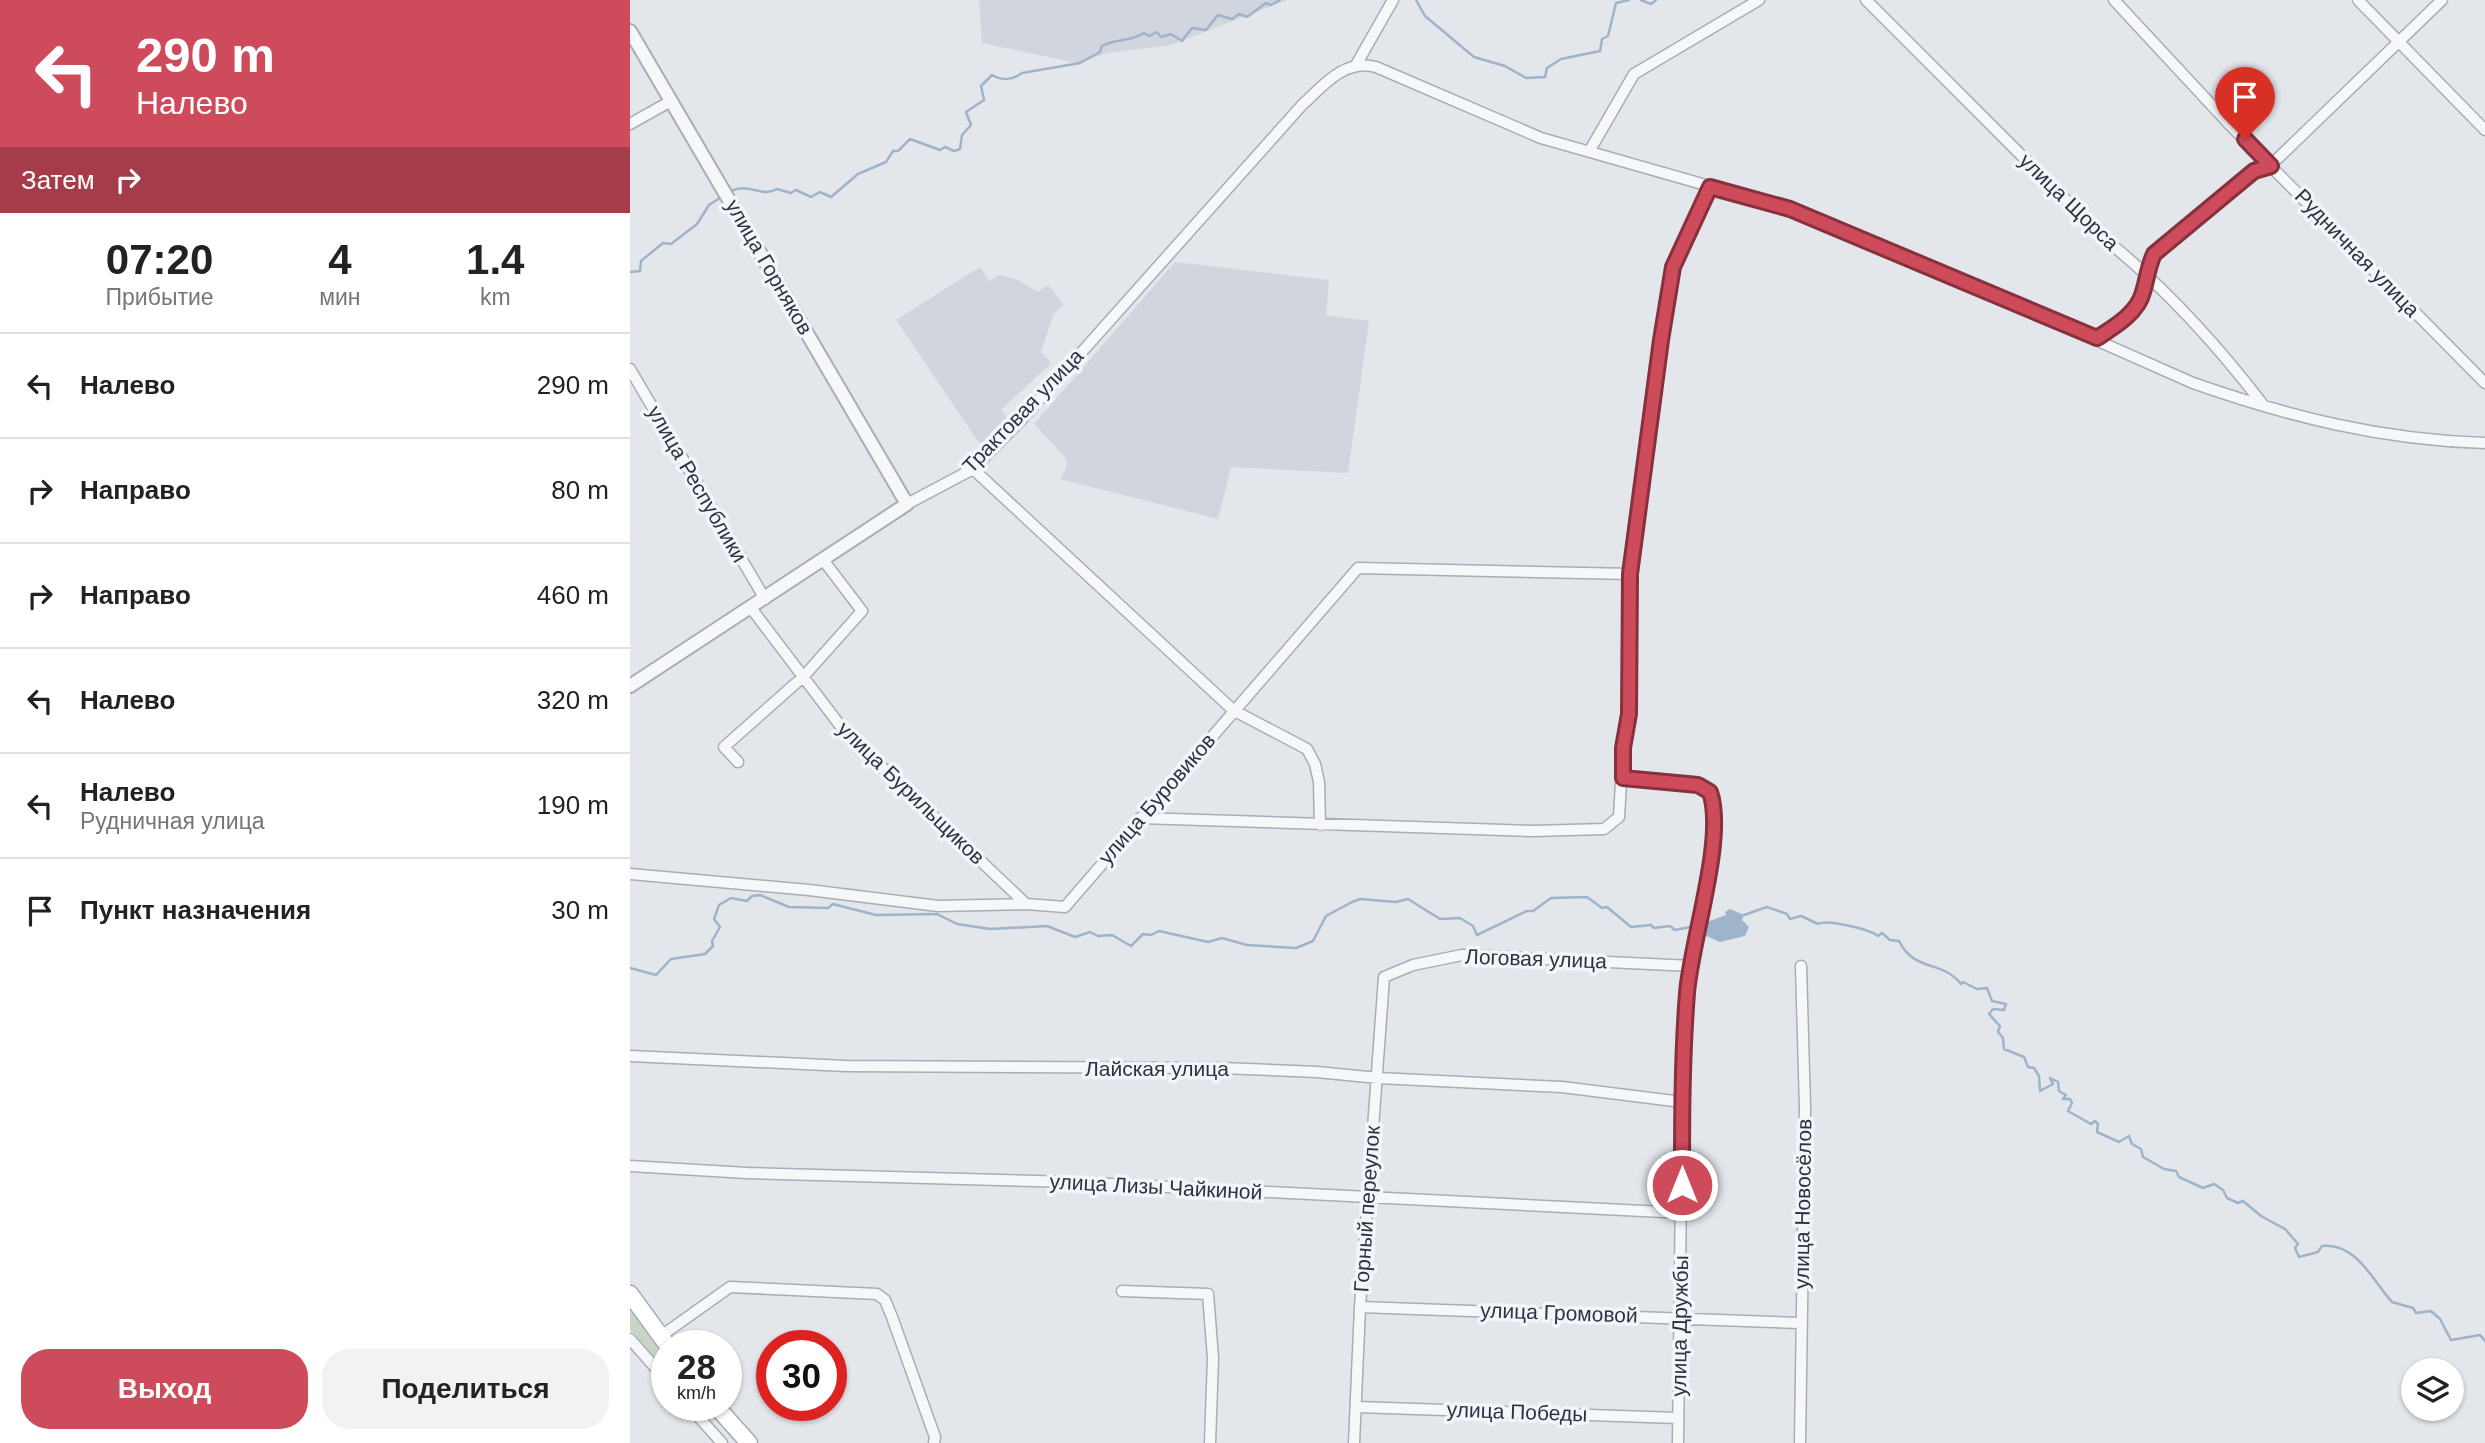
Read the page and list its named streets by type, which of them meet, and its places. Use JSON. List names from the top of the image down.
{
  "streets": {
    "street": [
      "улица Щорса",
      "Рудничная улица",
      "улица Горняков",
      "Трактовая улица",
      "улица Республики",
      "улица Бурильщиков",
      "улица Буровиков",
      "Логовая улица",
      "Лайская улица",
      "улица Лизы Чайкиной",
      "улица Новосёлов",
      "Горный переулок",
      "улица Громовой",
      "улица Дружбы",
      "улица Победы"
    ]
  },
  "crossings": [
    ["улица Горняков", "Трактовая улица"],
    ["Трактовая улица", "улица Республики"],
    ["Трактовая улица", "улица Бурильщиков"],
    ["улица Бурильщиков", "улица Буровиков"],
    ["Логовая улица", "Горный переулок"],
    ["Логовая улица", "улица Дружбы"],
    ["Лайская улица", "Горный переулок"],
    ["Лайская улица", "улица Дружбы"],
    ["улица Лизы Чайкиной", "Горный переулок"],
    ["улица Лизы Чайкиной", "улица Дружбы"],
    ["улица Новосёлов", "улица Громовой"],
    ["Горный переулок", "улица Громовой"],
    ["Горный переулок", "улица Победы"],
    ["улица Громовой", "улица Дружбы"],
    ["улица Дружбы", "улица Победы"]
  ],
  "page": {
    "turn": ["290 m", "Налево"],
    "then": "Затем",
    "eta": [
      "07:20",
      "Прибытие",
      "4",
      "мин",
      "1.4",
      "km"
    ],
    "list": [
      {
        "name": "Налево",
        "value": "290 m"
      },
      {
        "name": "Направо",
        "value": "80 m"
      },
      {
        "name": "Направо",
        "value": "460 m"
      },
      {
        "name": "Налево",
        "value": "320 m"
      },
      {
        "name": "Налево",
        "note": "Рудничная улица",
        "value": "190 m"
      },
      {
        "name": "Пункт назначения",
        "value": "30 m"
      }
    ],
    "speed": "28 km/h",
    "limit": "30",
    "buttons": ["Выход", "Поделиться"]
  }
}
